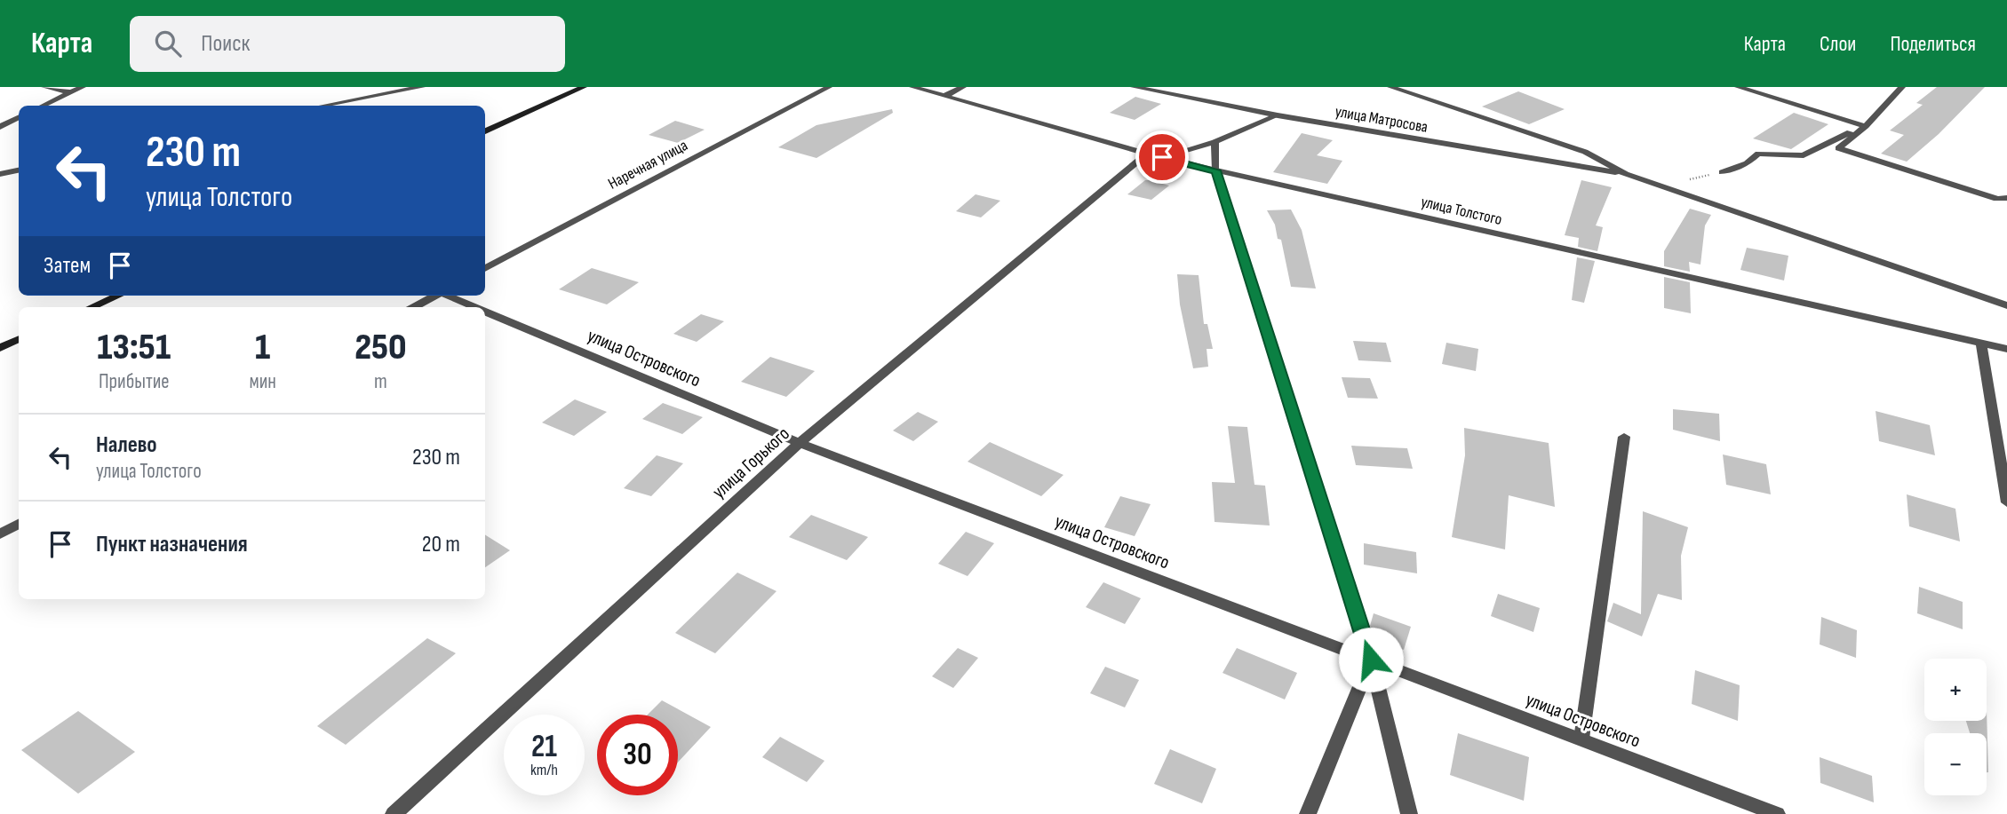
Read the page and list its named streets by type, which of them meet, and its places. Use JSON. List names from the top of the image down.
{
  "streets": {
    "street": [
      "улица Матросова",
      "Наречная улица",
      "улица Толстого",
      "улица Островского",
      "улица Горького"
    ]
  },
  "crossings": [
    ["улица Толстого", "улица Горького"],
    ["улица Островского", "улица Горького"]
  ],
  "page": {
    "header": "Карта",
    "search": "Поиск",
    "nav": ["Карта", "Слои", "Поделиться"],
    "turn": ["230 m", "улица Толстого"],
    "then": "Затем",
    "eta": [
      "13:51",
      "Прибытие",
      "1",
      "мин",
      "250",
      "m"
    ],
    "list": [
      {
        "name": "Налево",
        "note": "улица Толстого",
        "value": "230 m"
      },
      {
        "name": "Пункт назначения",
        "value": "20 m"
      }
    ],
    "map_buttons": ["+", "−"],
    "speed": "21 km/h",
    "limit": "30"
  }
}
